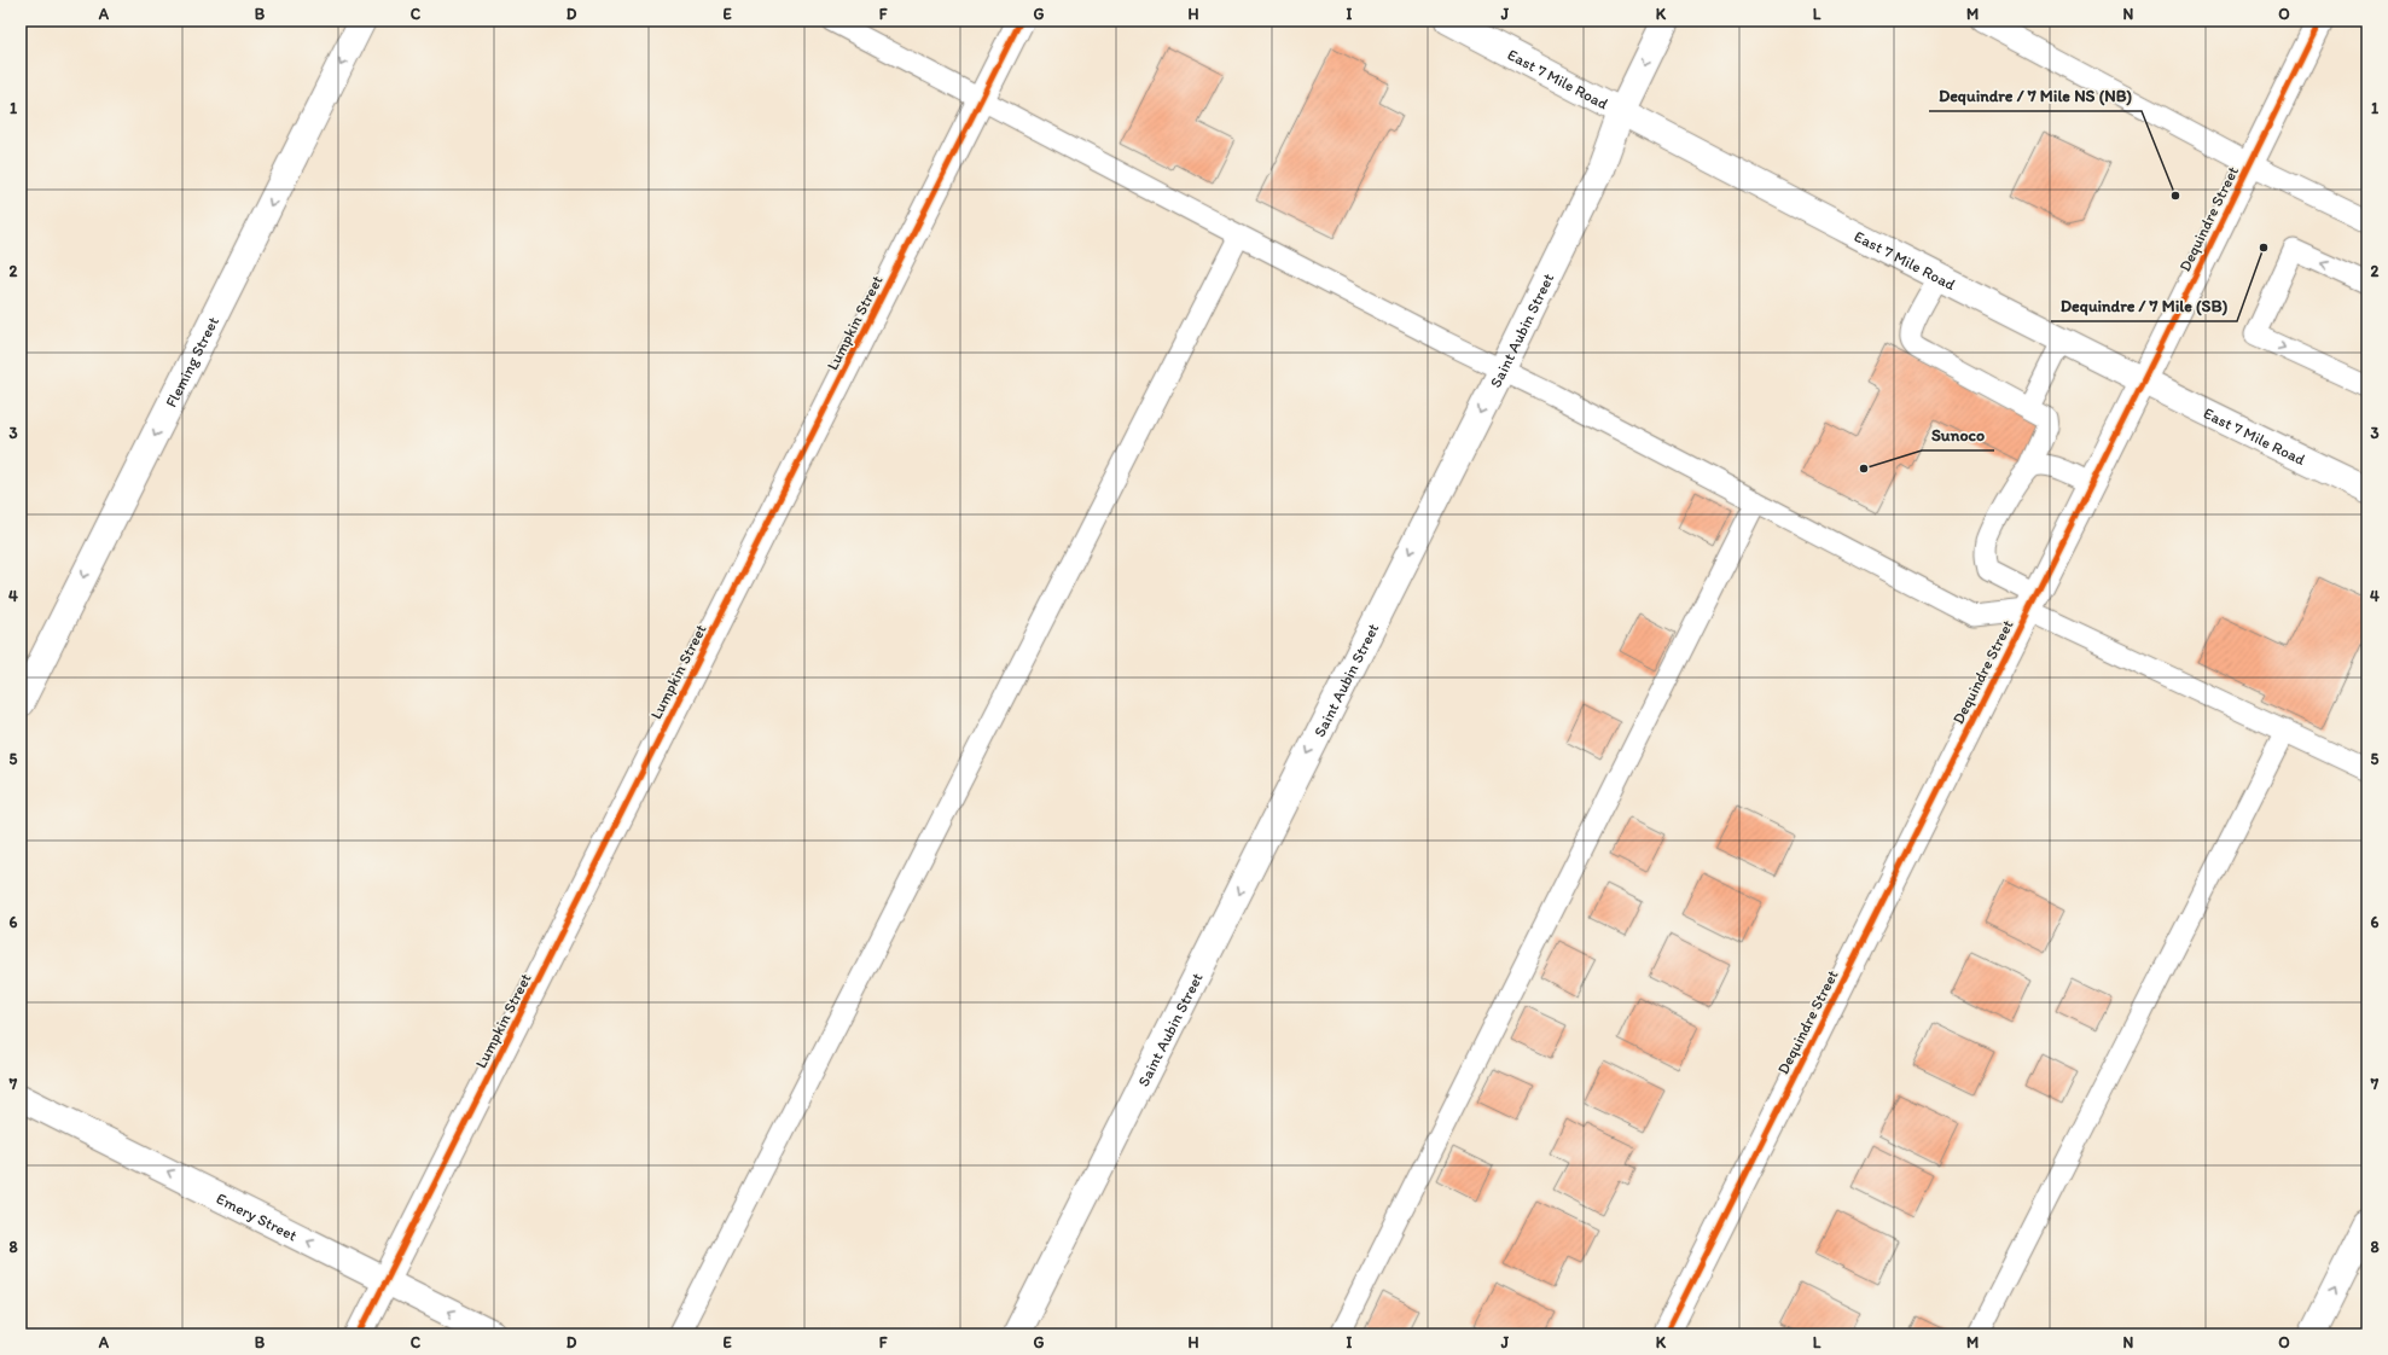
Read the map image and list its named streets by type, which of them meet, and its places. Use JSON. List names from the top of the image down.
{
  "streets": {
    "street": [
      "East 7 Mile Road",
      "Dequindre Street",
      "Lumpkin Street",
      "Saint Aubin Street",
      "Fleming Street",
      "Emery Street"
    ]
  },
  "crossings": [
    ["East 7 Mile Road", "Dequindre Street"],
    ["East 7 Mile Road", "Saint Aubin Street"],
    ["Lumpkin Street", "Emery Street"]
  ],
  "one_way": ["Saint Aubin Street", "Fleming Street", "Emery Street"],
  "places": ["Dequindre / 7 Mile NS (NB)", "Dequindre / 7 Mile (SB)", "Sunoco"],
  "grid": {
    "columns": [
      "A",
      "B",
      "C",
      "D",
      "E",
      "F",
      "G",
      "H",
      "I",
      "J",
      "K",
      "L",
      "M",
      "N",
      "O"
    ],
    "rows": [
      "1",
      "2",
      "3",
      "4",
      "5",
      "6",
      "7",
      "8"
    ]
  }
}
